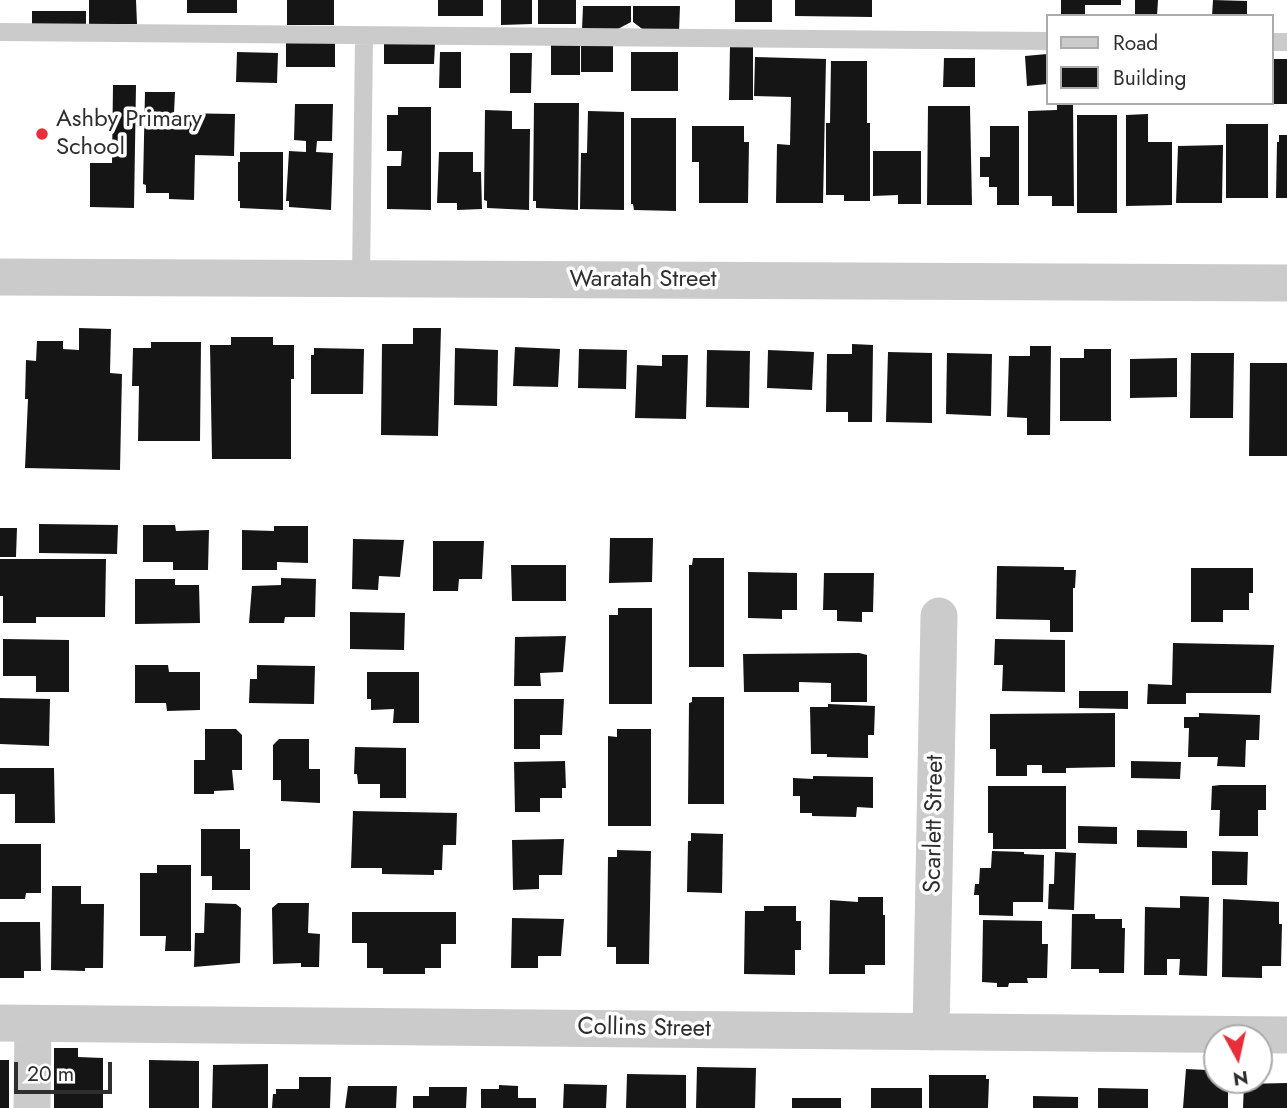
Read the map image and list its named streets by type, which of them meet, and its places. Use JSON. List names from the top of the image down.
{
  "streets": {
    "street": ["Waratah Street", "Scarlett Street", "Collins Street"]
  },
  "crossings": [
    ["Scarlett Street", "Collins Street"]
  ],
  "places": ["Ashby Primary School"],
  "legend": ["Road", "Building"],
  "scale_bar": "20 m",
  "north": "bottom"
}
